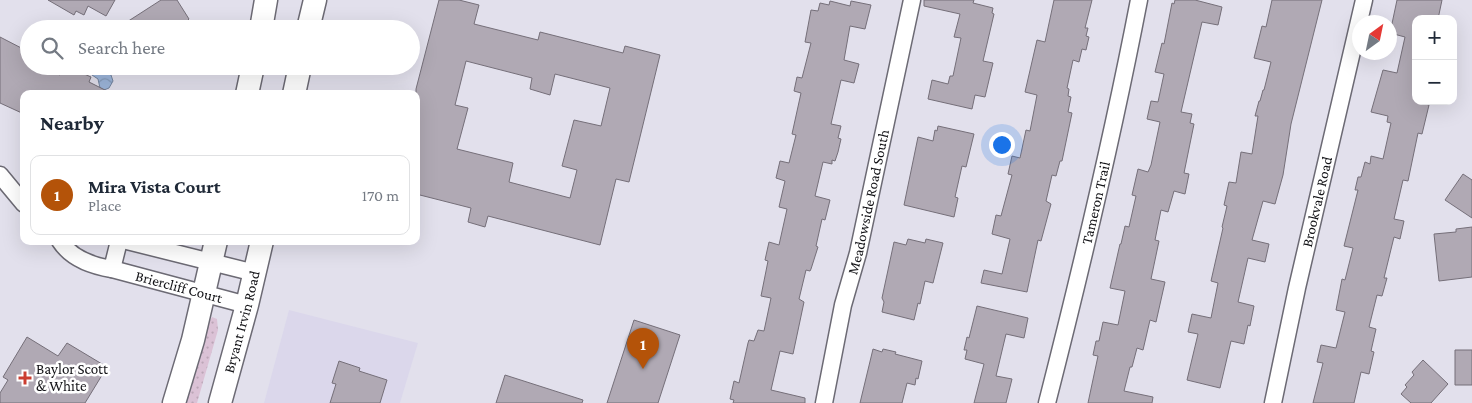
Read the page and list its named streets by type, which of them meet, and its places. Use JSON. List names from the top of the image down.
{
  "streets": {
    "main road": ["Bryant Irvin Road"],
    "street": [
      "Brookvale Road",
      "Meadowside Road South",
      "Tameron Trail",
      "Briercliff Court"
    ]
  },
  "crossings": [
    ["Briercliff Court", "Bryant Irvin Road"]
  ],
  "places": {
    "health": ["Baylor Scott & White"]
  },
  "north": "top right",
  "page": {
    "map_buttons": ["+", "−"],
    "search": "Search here",
    "heading": "Nearby",
    "list": [
      {
        "mark": "1",
        "name": "Mira Vista Court",
        "note": "Place",
        "value": "170 m"
      }
    ],
    "pins": "1"
  }
}
